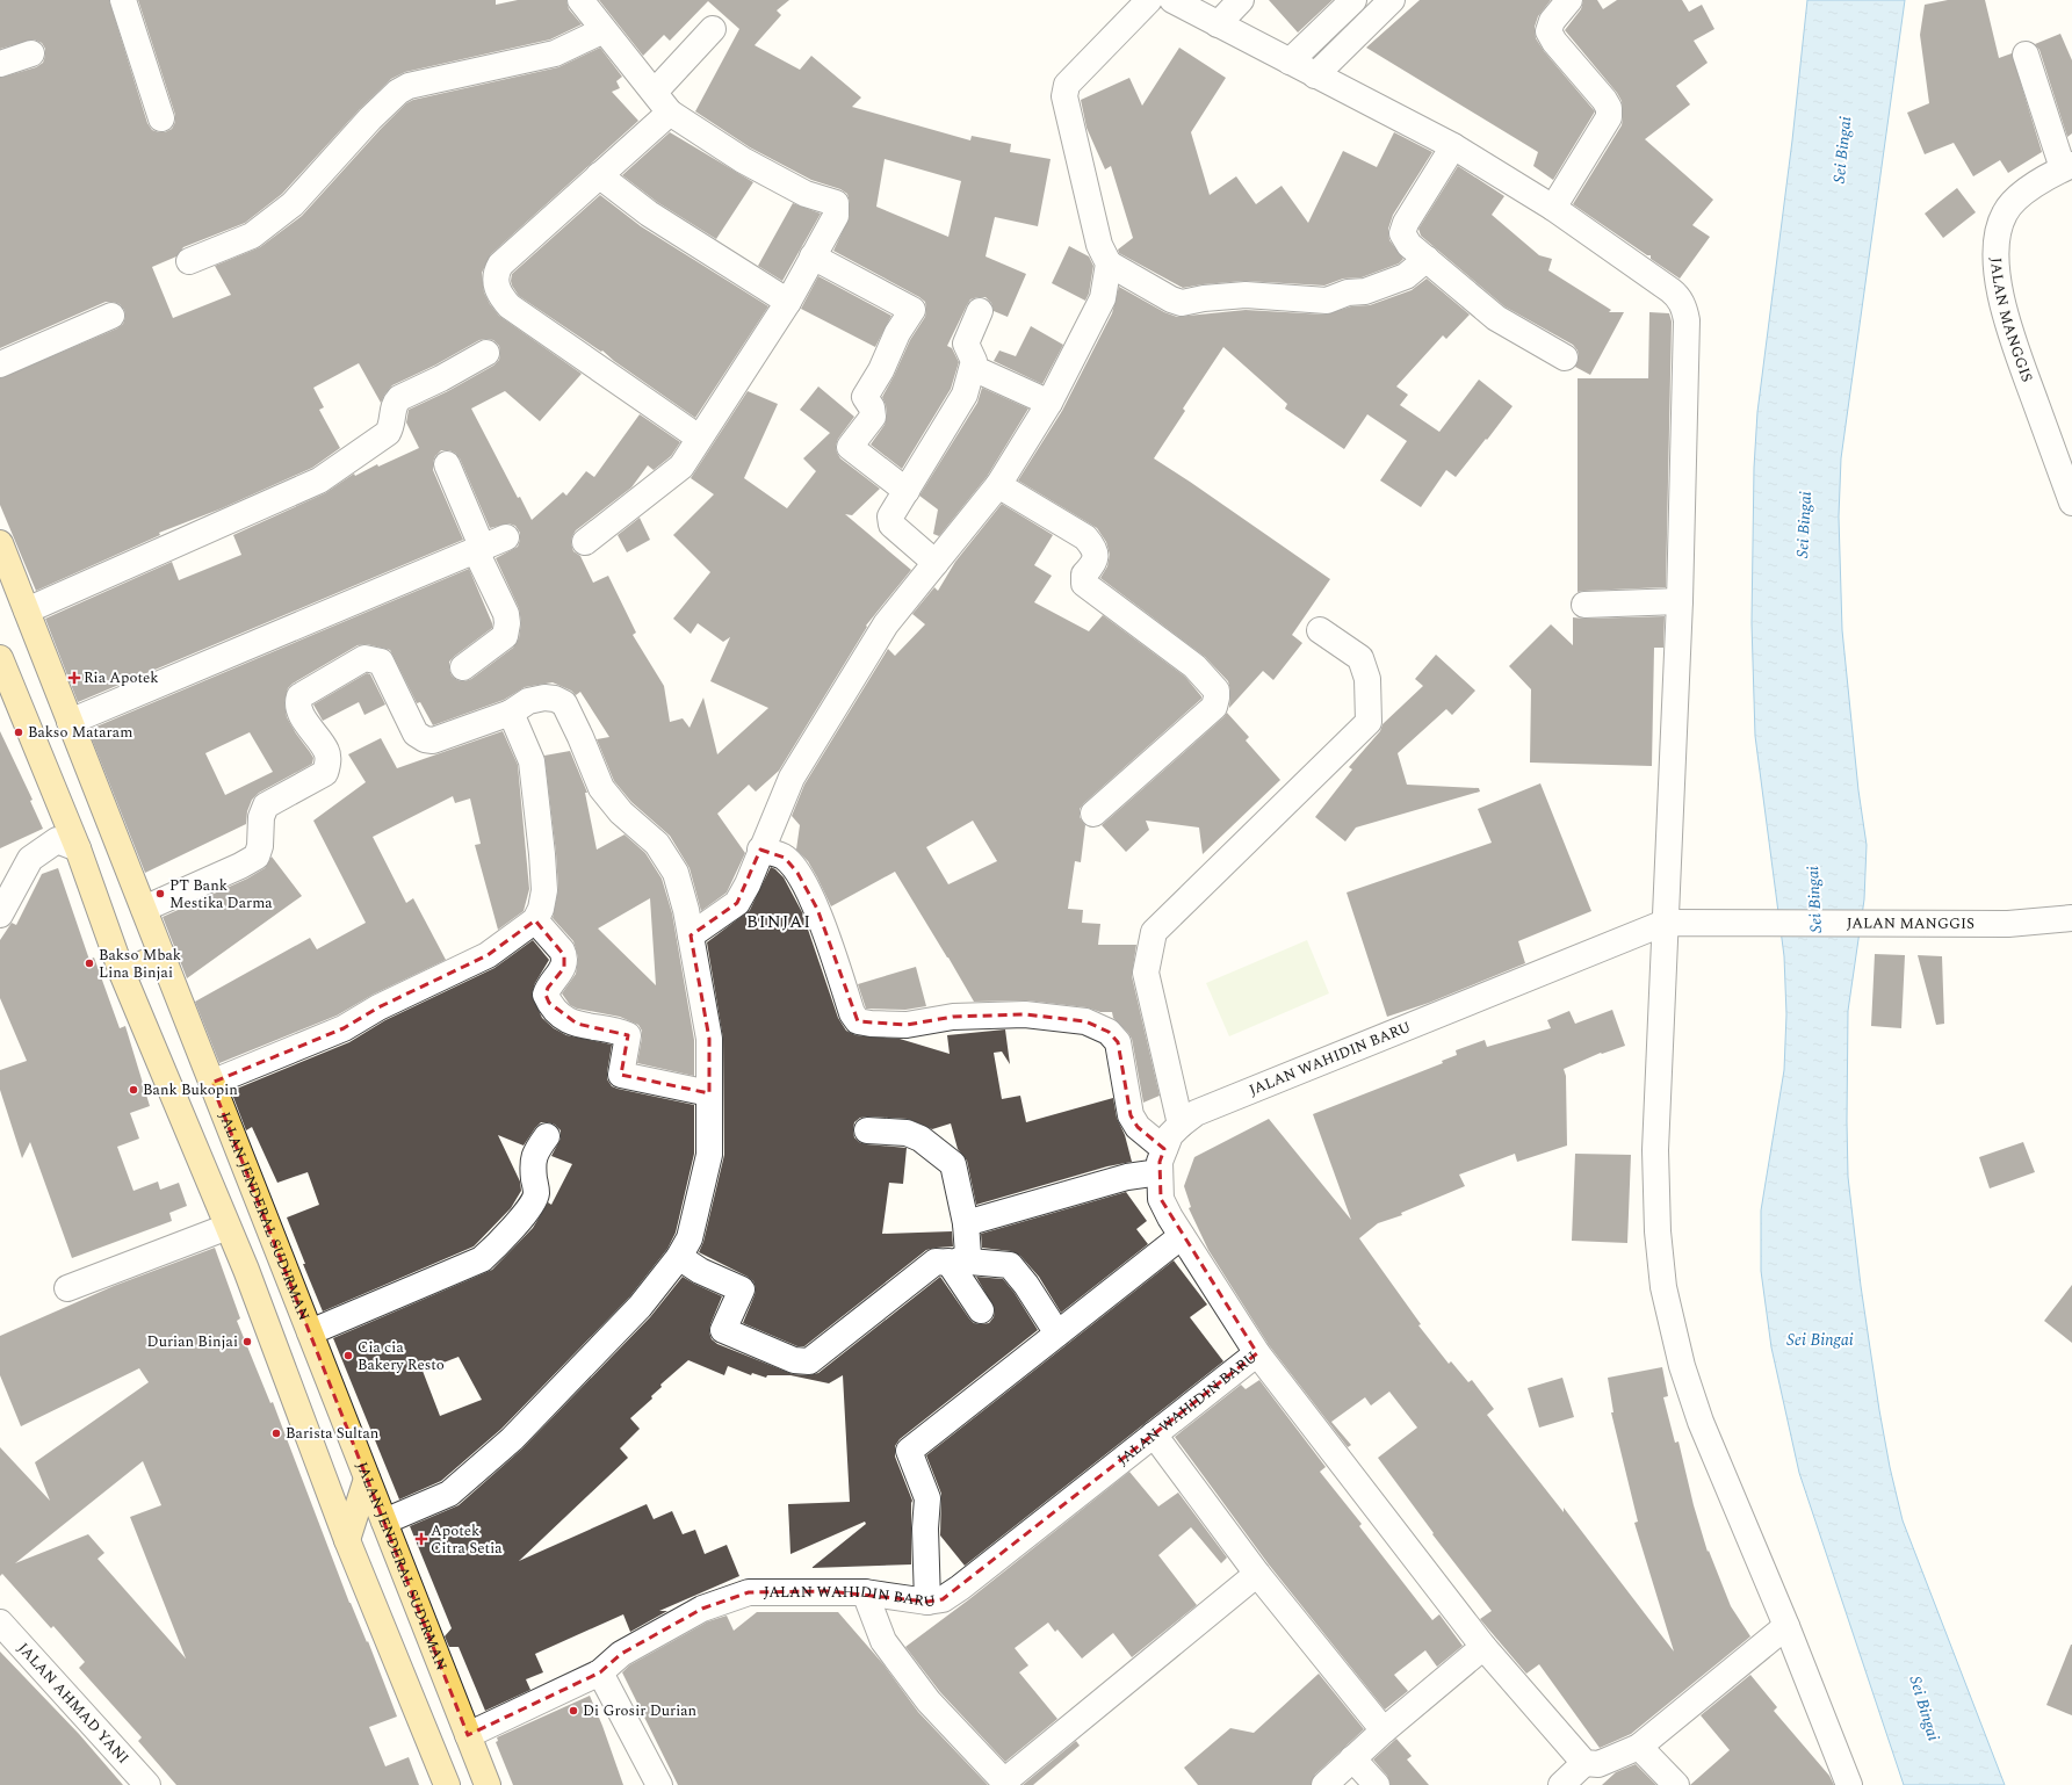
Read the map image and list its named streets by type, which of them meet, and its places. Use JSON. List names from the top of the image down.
{
  "streets": {
    "main road": ["JALAN JENDERAL SUDIRMAN"],
    "street": ["JALAN MANGGIS", "JALAN WAHIDIN BARU", "JALAN AHMAD YANI"]
  },
  "crossings": [
    ["JALAN MANGGIS", "JALAN WAHIDIN BARU"],
    ["JALAN WAHIDIN BARU", "JALAN JENDERAL SUDIRMAN"]
  ],
  "districts": ["BINJAI"],
  "water": ["Sei Bingai"],
  "places": {
    "health": ["Ria Apotek", "Apotek Citra Setia"],
    "other": [
      "Bakso Mataram",
      "PT Bank Mestika Darma",
      "Bakso Mbak Lina Binjai",
      "Bank Bukopin",
      "Durian Binjai",
      "Cia cia Bakery Resto",
      "Barista Sultan",
      "Di Grosir Durian"
    ]
  }
}
